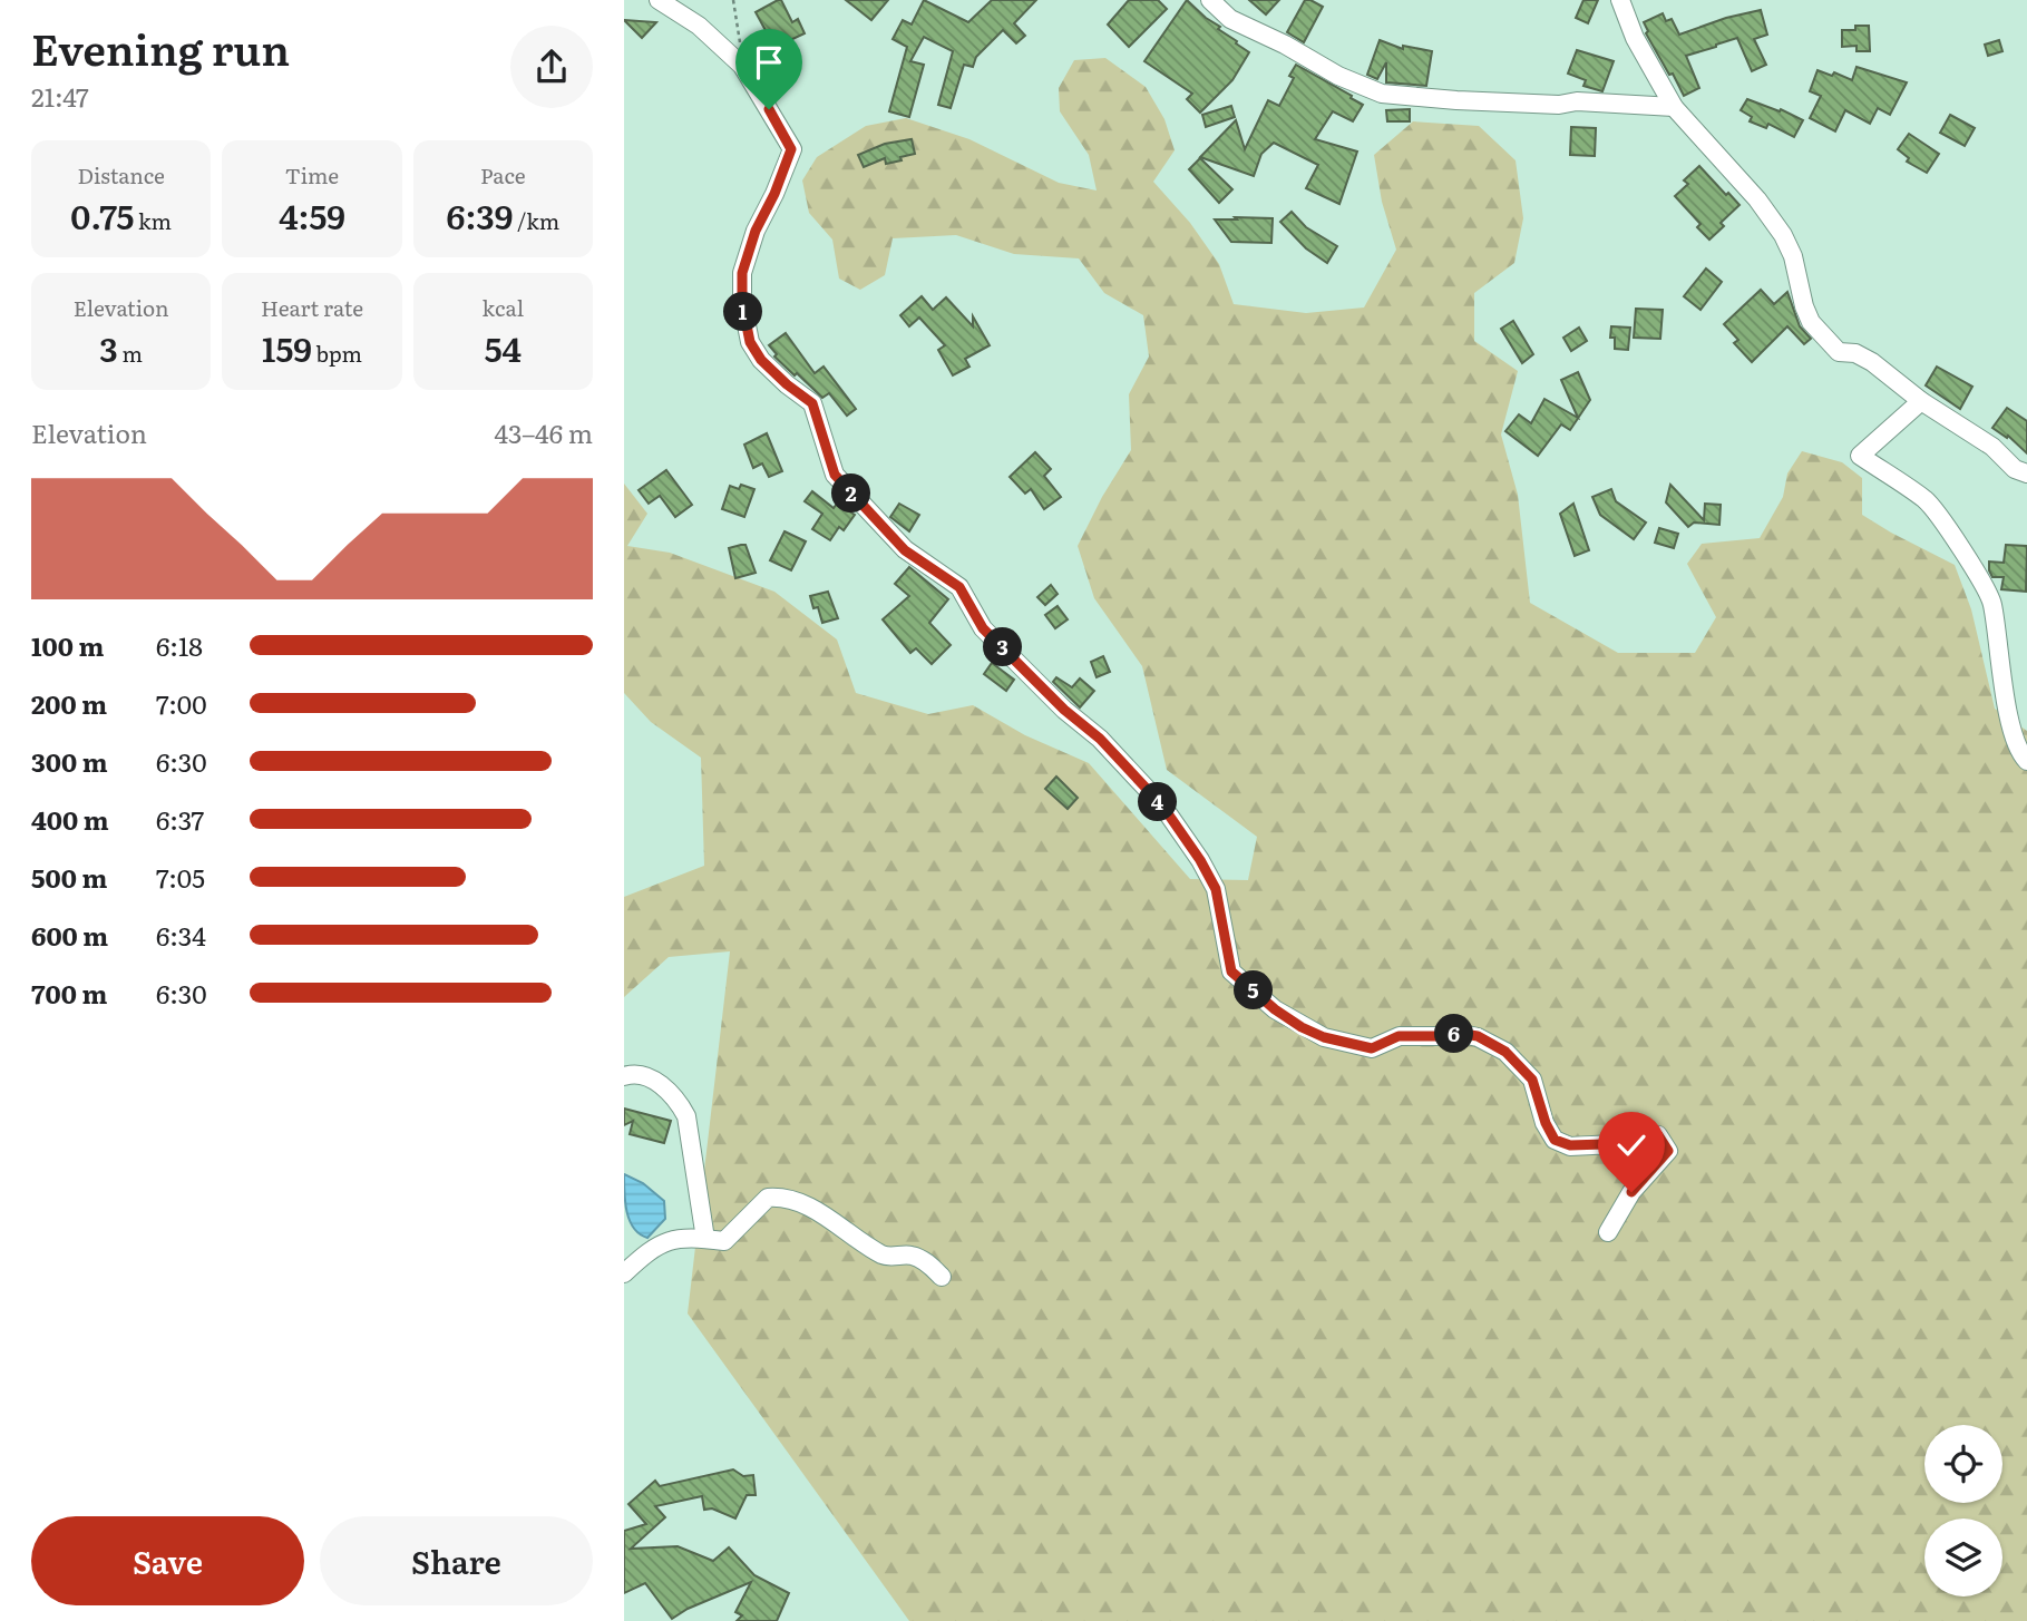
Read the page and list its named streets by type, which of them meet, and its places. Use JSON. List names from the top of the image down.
{
  "page": {
    "heading": ["Evening run", "21:47"],
    "stats": [
      ["Distance", "0.75 km"],
      ["Time", "4:59"],
      ["Pace", "6:39 /km"],
      ["Elevation", "3 m"],
      ["Heart rate", "159 bpm"],
      ["kcal", "54"]
    ],
    "pins": [
      "1",
      "2",
      "3",
      "4",
      "5",
      "6"
    ],
    "chart": ["Elevation", "43–46 m"],
    "list": [
      {
        "name": "100 m",
        "note": "6:18"
      },
      {
        "name": "200 m",
        "note": "7:00"
      },
      {
        "name": "300 m",
        "note": "6:30"
      },
      {
        "name": "400 m",
        "note": "6:37"
      },
      {
        "name": "500 m",
        "note": "7:05"
      },
      {
        "name": "600 m",
        "note": "6:34"
      },
      {
        "name": "700 m",
        "note": "6:30"
      }
    ],
    "buttons": ["Save", "Share"]
  }
}
